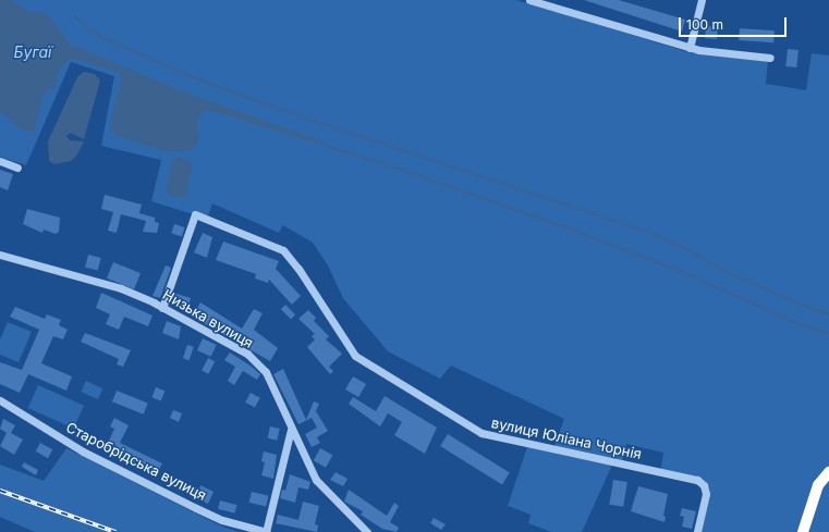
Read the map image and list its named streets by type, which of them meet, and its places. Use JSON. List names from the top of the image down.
{
  "streets": {
    "street": ["Низька вулиця", "вулиця Юліана Чорнія", "Старобрідська вулиця"]
  },
  "crossings": [
    ["Низька вулиця", "вулиця Юліана Чорнія"]
  ],
  "water": ["Бугаї"],
  "scale_bar": "100 m"
}
